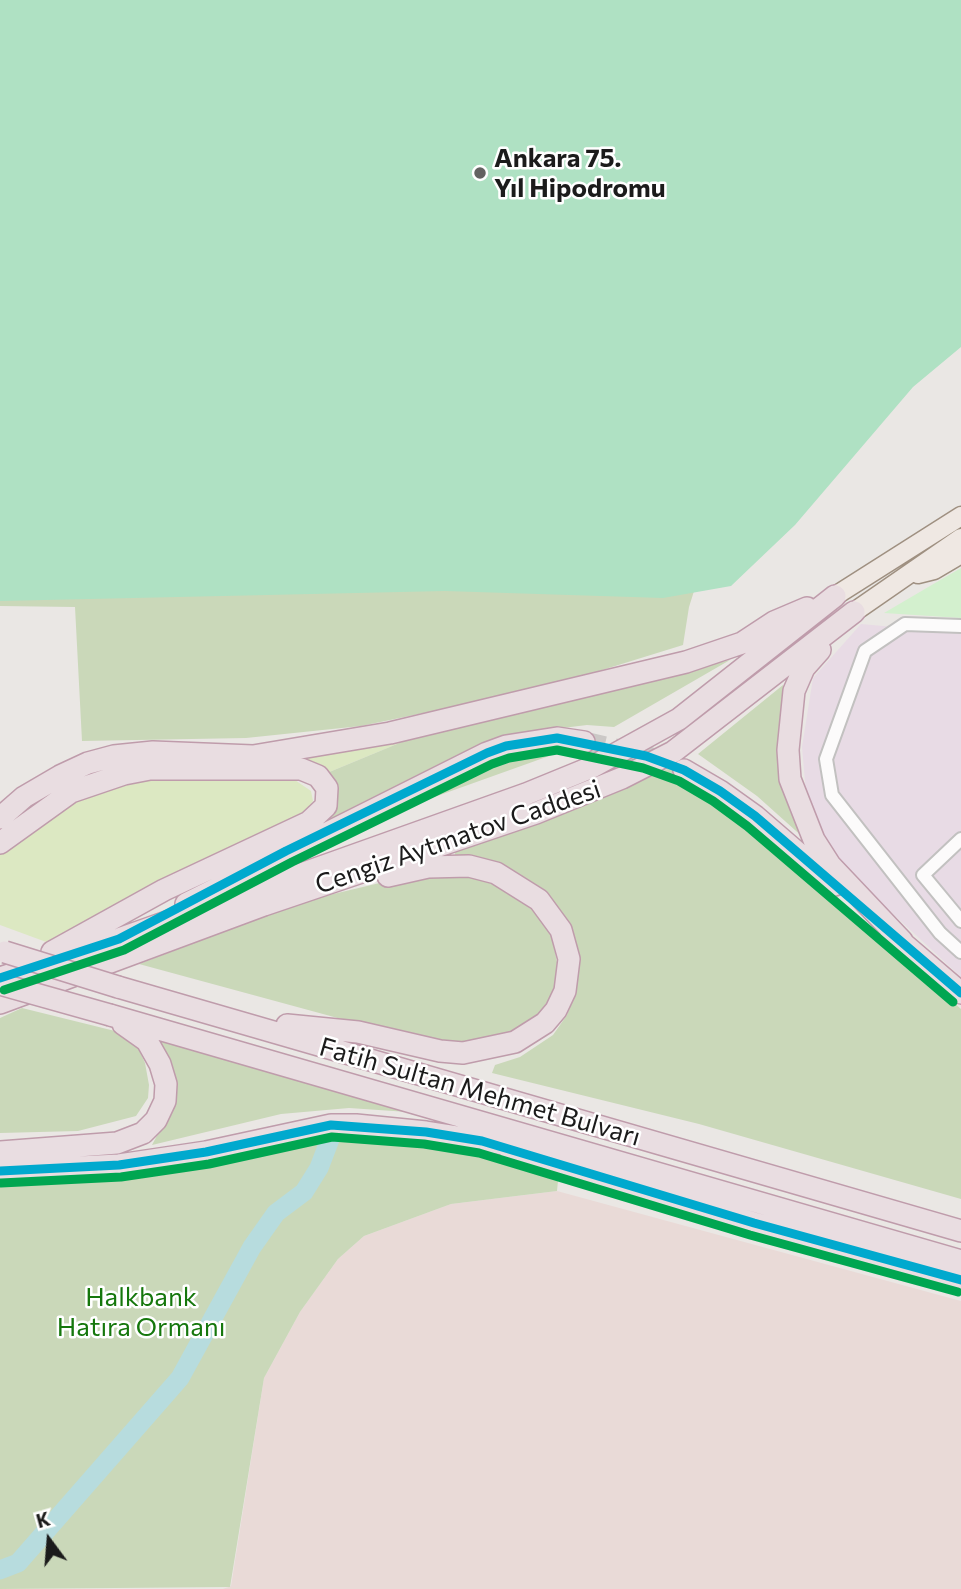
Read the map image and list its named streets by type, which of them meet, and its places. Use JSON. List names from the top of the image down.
{
  "streets": {
    "highway": ["Cengiz Aytmatov Caddesi", "Fatih Sultan Mehmet Bulvarı"]
  },
  "crossings": [
    ["Cengiz Aytmatov Caddesi", "Fatih Sultan Mehmet Bulvarı"]
  ],
  "parks": ["Halkbank Hatıra Ormanı"],
  "places": ["Ankara 75. Yıl Hipodromu"],
  "north": "top"
}
